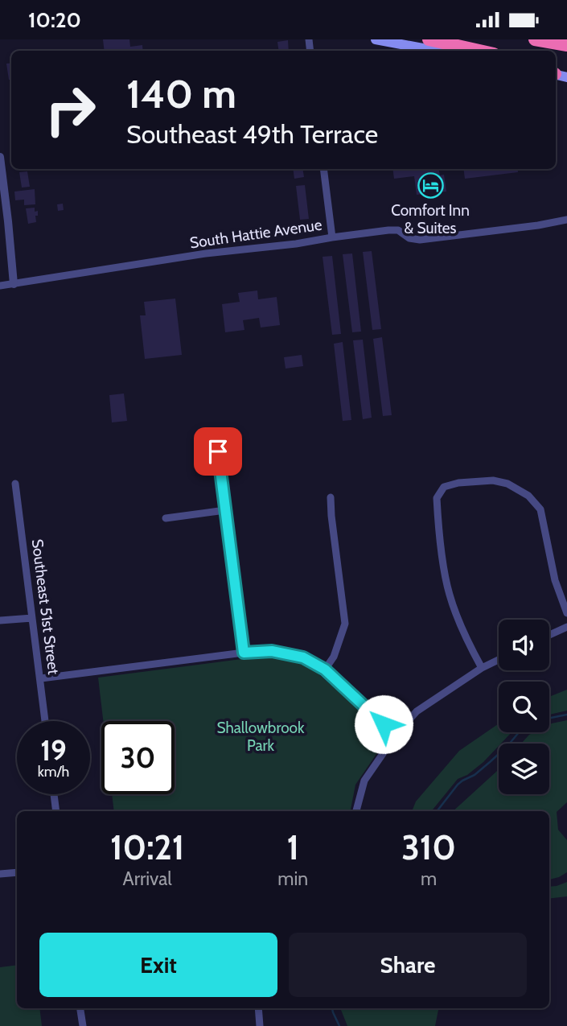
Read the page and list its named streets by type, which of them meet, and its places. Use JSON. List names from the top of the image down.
{
  "streets": {
    "street": ["South Hattie Avenue", "Southeast 51st Street"]
  },
  "parks": ["Shallowbrook Park"],
  "places": {
    "hotel": ["Comfort Inn & Suites"]
  },
  "page": {
    "status": "10:20",
    "turn": ["140 m", "Southeast 49th Terrace"],
    "speed": "19 km/h",
    "limit": "30",
    "eta": [
      "10:21",
      "Arrival",
      "1",
      "min",
      "310",
      "m"
    ],
    "buttons": ["Exit", "Share"]
  }
}
